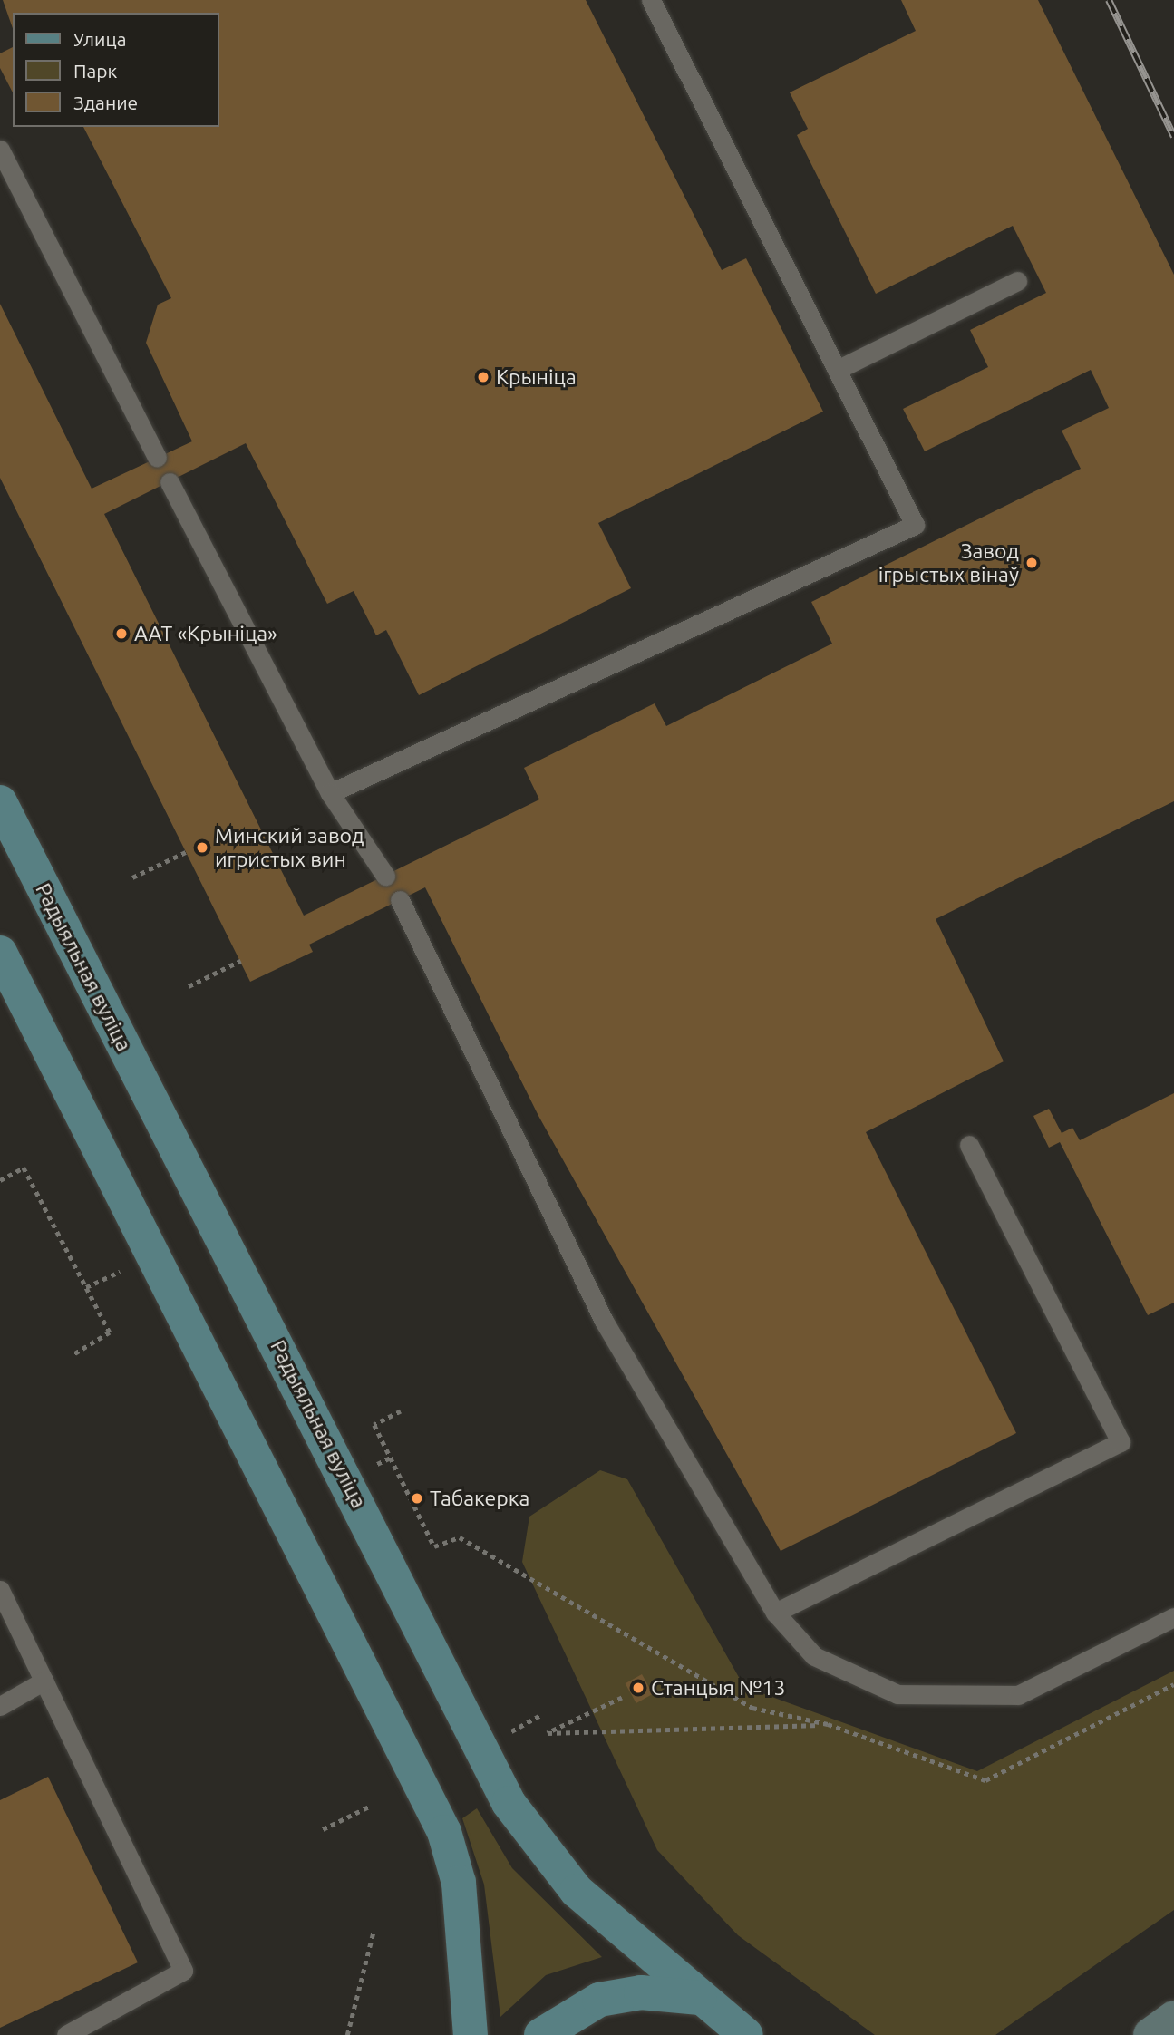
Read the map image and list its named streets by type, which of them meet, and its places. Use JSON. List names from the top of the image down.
{
  "streets": {
    "main road": ["Радыяльная вуліца"]
  },
  "places": [
    "Крыніца",
    "Завод ігрыстых вінаў",
    "ААТ «Крыніца»",
    "Минский завод игристых вин",
    "Табакерка",
    "Станцыя №13"
  ],
  "legend": ["Улица", "Парк", "Здание"]
}
